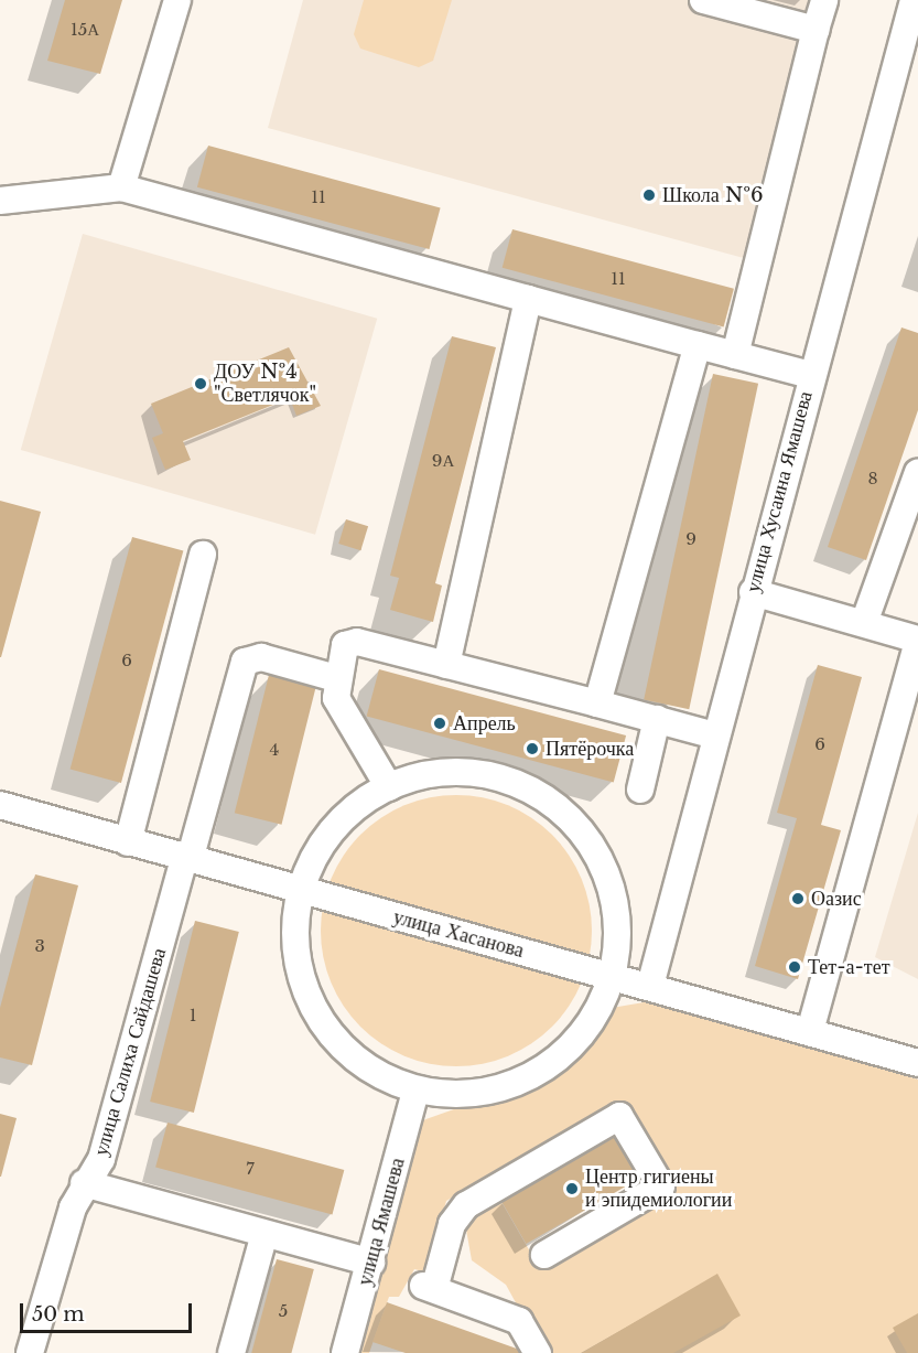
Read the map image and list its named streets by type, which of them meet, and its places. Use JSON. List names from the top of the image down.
{
  "streets": {
    "street": [
      "улица Хусаина Ямашева",
      "улица Хасанова",
      "улица Салиха Сайдашева",
      "улица Ямашева"
    ]
  },
  "crossings": [
    ["улица Хусаина Ямашева", "улица Хасанова"],
    ["улица Хасанова", "улица Салиха Сайдашева"]
  ],
  "places": [
    "Школа №6",
    "ДОУ №4 \"Светлячок\"",
    "Апрель",
    "Пятёрочка",
    "Оазис",
    "Тет-а-тет",
    "Центр гигиены и эпидемиологии"
  ],
  "house_numbers": [
    "15А",
    "11",
    "11",
    "9А",
    "8",
    "9",
    "6",
    "6",
    "4",
    "3",
    "1",
    "7",
    "5"
  ],
  "scale_bar": "50 m"
}
